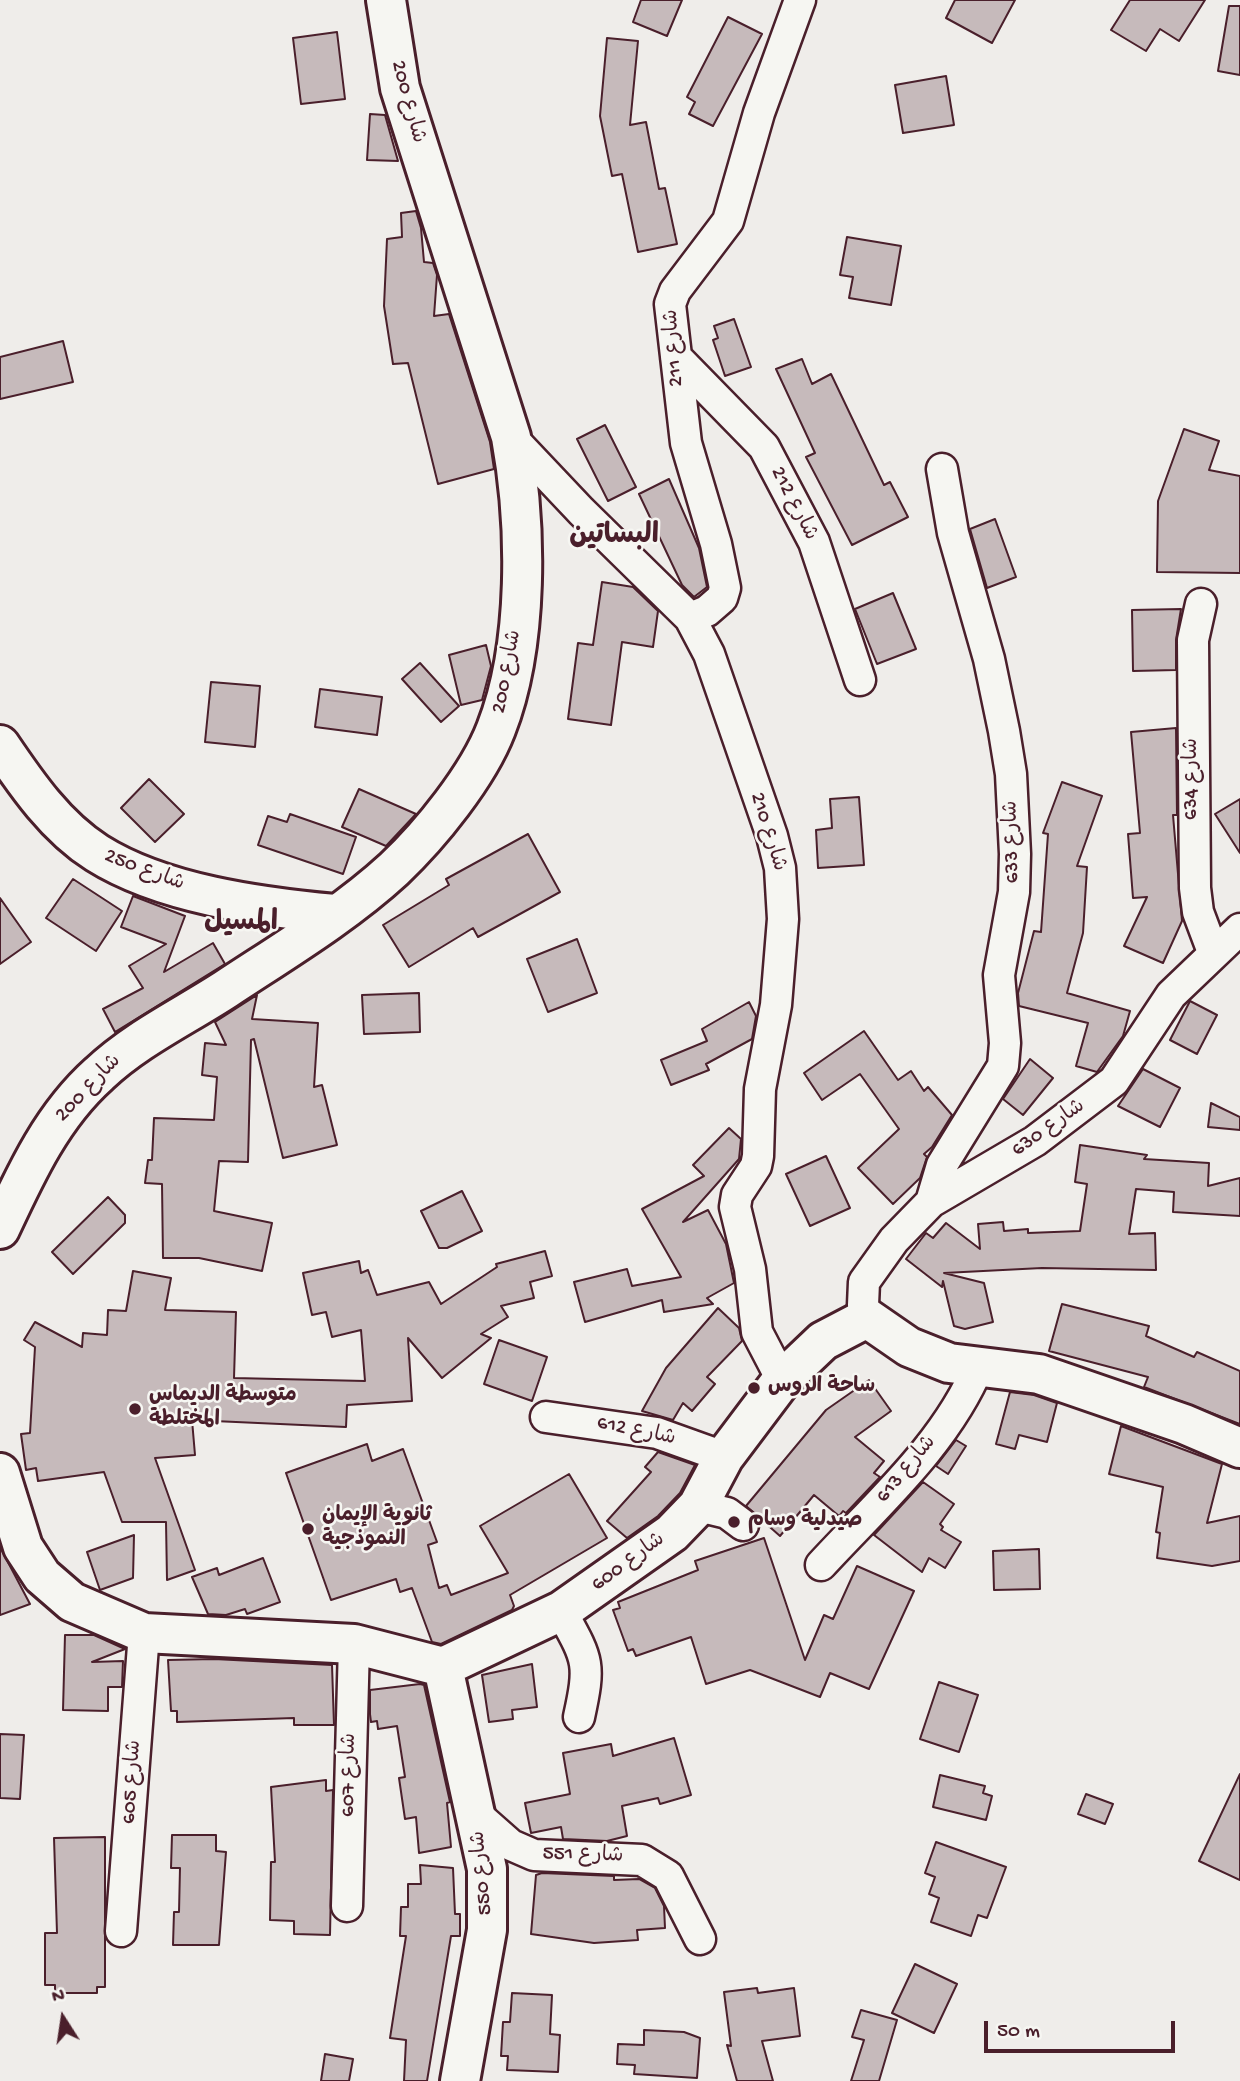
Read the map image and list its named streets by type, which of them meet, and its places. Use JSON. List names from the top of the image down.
{
  "streets": {
    "main road": [
      "شارع 200",
      "شارع 250",
      "شارع 600",
      "شارع 550"
    ],
    "street": [
      "شارع 211",
      "شارع 212",
      "شارع 634",
      "شارع 210",
      "شارع 633",
      "شارع 630",
      "شارع 612",
      "شارع 613",
      "شارع 607",
      "شارع 605",
      "شارع 551"
    ]
  },
  "crossings": [
    ["شارع 200", "شارع 210"],
    ["شارع 200", "شارع 250"],
    ["شارع 211", "شارع 212"],
    ["شارع 211", "شارع 210"],
    ["شارع 634", "شارع 630"],
    ["شارع 210", "شارع 600"],
    ["شارع 633", "شارع 630"],
    ["شارع 630", "شارع 600"],
    ["شارع 612", "شارع 600"],
    ["شارع 600", "شارع 550"],
    ["شارع 551", "شارع 550"]
  ],
  "districts": ["البساتين", "المسيل"],
  "places": [
    "ساحة الروس",
    "متوسطة الديماس المختلطة",
    "صيدلية وسام",
    "ثانوية الإيمان النموذجية"
  ],
  "scale_bar": "50 m",
  "north": "top"
}
